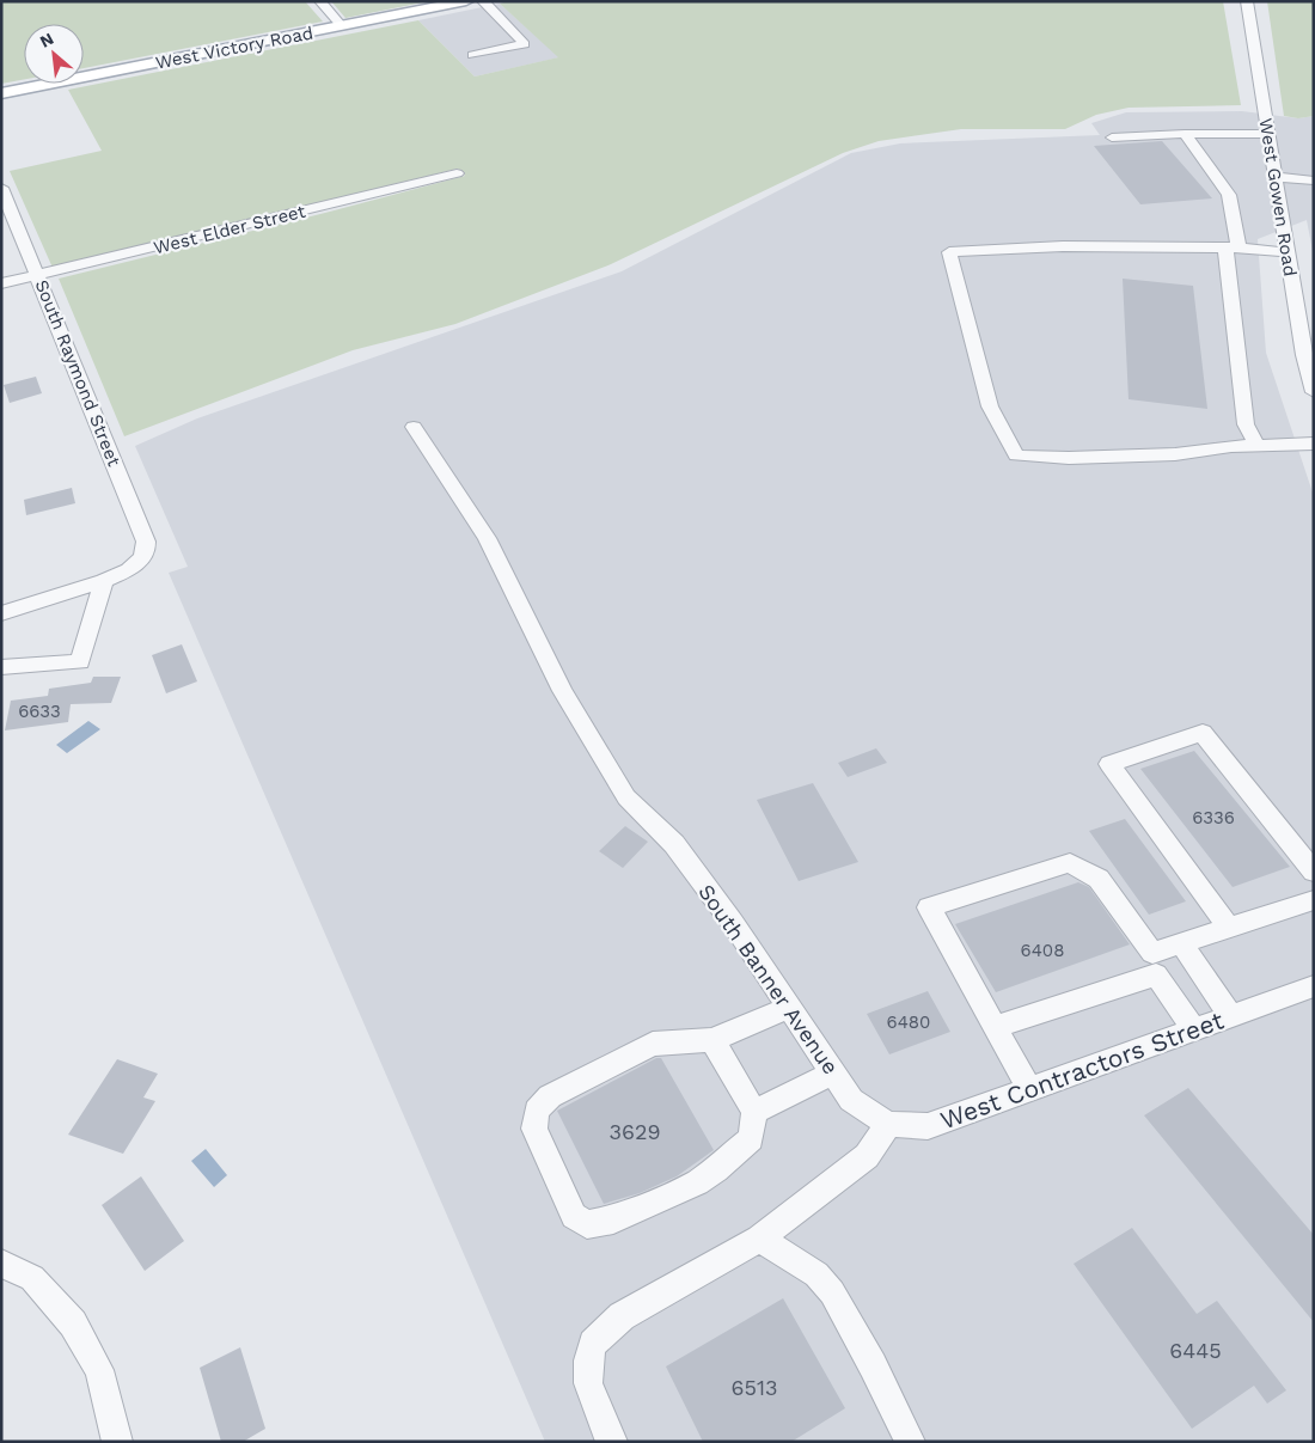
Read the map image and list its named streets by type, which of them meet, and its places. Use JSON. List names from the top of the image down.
{
  "streets": {
    "main road": ["West Victory Road"],
    "street": [
      "West Gowen Road",
      "West Elder Street",
      "South Raymond Street",
      "South Banner Avenue",
      "West Contractors Street"
    ]
  },
  "crossings": [
    ["West Elder Street", "South Raymond Street"],
    ["South Banner Avenue", "West Contractors Street"]
  ],
  "house_numbers": [
    "6633",
    "6336",
    "6408",
    "6480",
    "3629",
    "6445",
    "6513"
  ],
  "north": "top left"
}
